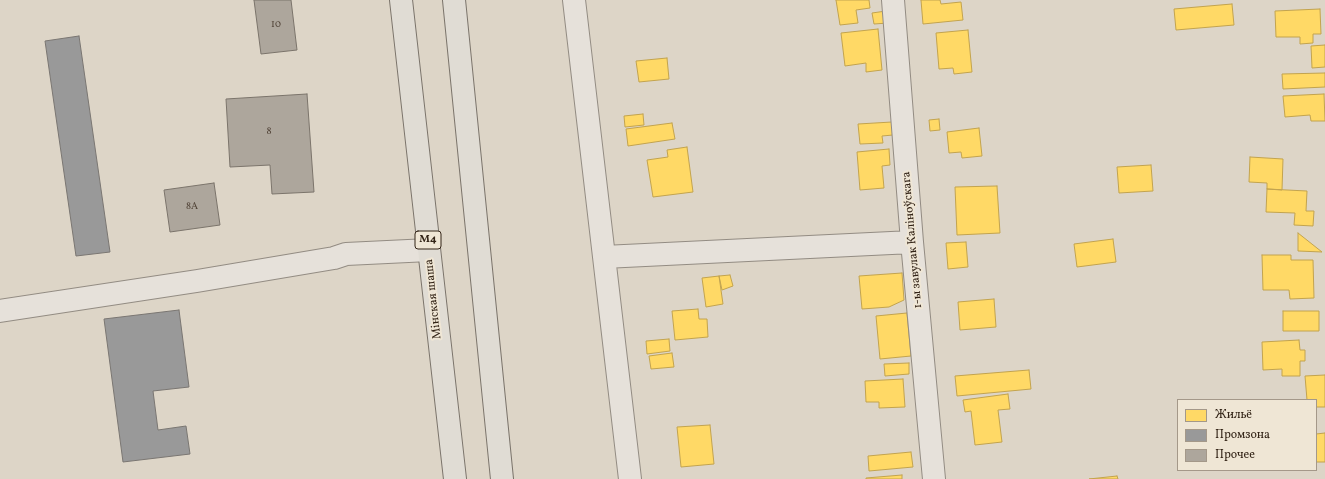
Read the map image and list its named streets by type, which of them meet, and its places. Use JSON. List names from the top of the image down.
{
  "streets": {
    "main road": ["М4", "Мінская шаша"],
    "street": ["1-ы завулак Каліноўскага"]
  },
  "house_numbers": ["10", "8", "8А"],
  "legend": ["Жильё", "Промзона", "Прочее"]
}
